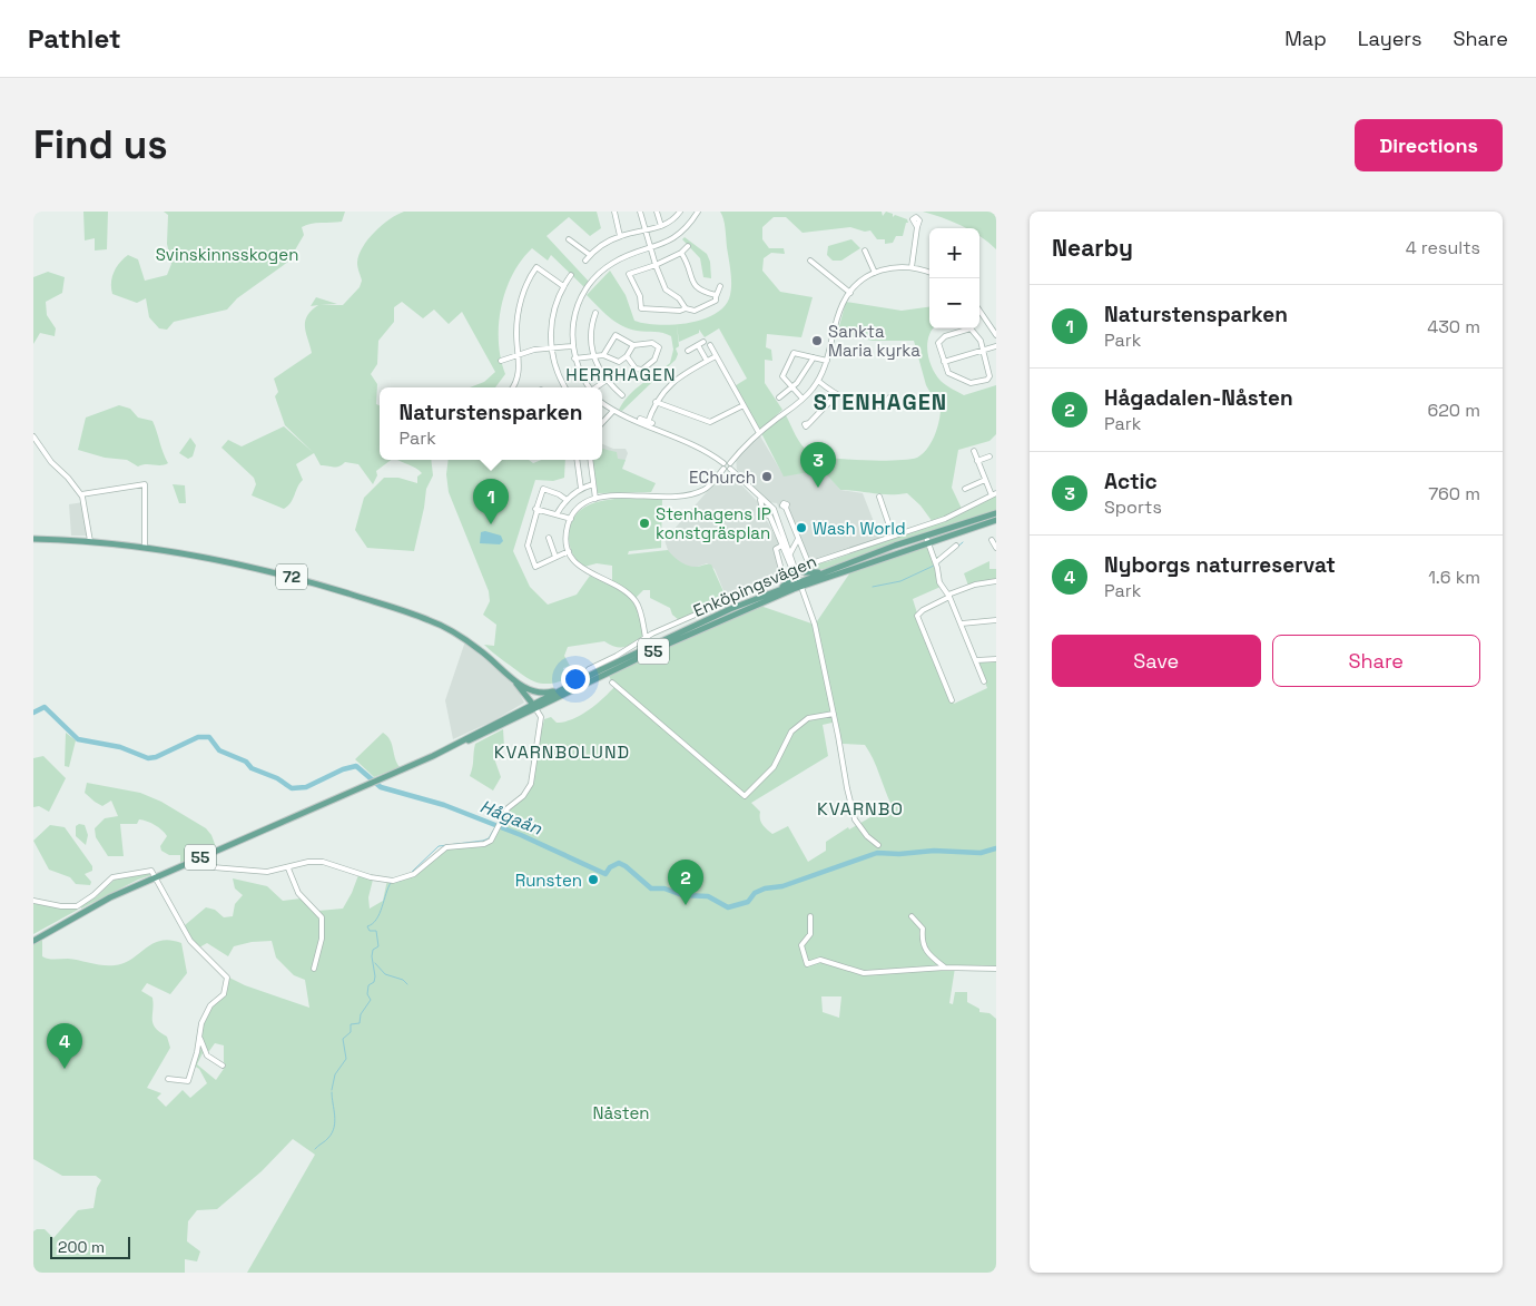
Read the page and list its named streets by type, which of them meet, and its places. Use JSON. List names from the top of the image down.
{
  "streets": {
    "main road": ["72", "Enköpingsvägen", "55"]
  },
  "crossings": [
    ["72", "Enköpingsvägen"],
    ["72", "55"],
    ["Enköpingsvägen", "55"]
  ],
  "districts": [
    "HERRHAGEN",
    "STENHAGEN",
    "KVARNBOLUND",
    "KVARNBO"
  ],
  "water": ["Hågaån"],
  "parks": ["Svinskinnsskogen", "Nåsten"],
  "places": [
    "Sankta Maria kyrka",
    "EChurch",
    "Stenhagens IP konstgräsplan",
    "Wash World",
    "Runsten"
  ],
  "scale_bar": "200 m",
  "page": {
    "header": "Pathlet",
    "nav": ["Map", "Layers", "Share"],
    "buttons": [
      "Directions",
      ["Save", "Share"]
    ],
    "title": "Find us",
    "heading": ["Nearby", "4 results"],
    "map_buttons": ["+", "−"],
    "list": [
      {
        "mark": "1",
        "name": "Naturstensparken",
        "note": "Park",
        "value": "430 m"
      },
      {
        "mark": "2",
        "name": "Hågadalen-Nåsten",
        "note": "Park",
        "value": "620 m"
      },
      {
        "mark": "3",
        "name": "Actic",
        "note": "Sports",
        "value": "760 m"
      },
      {
        "mark": "4",
        "name": "Nyborgs naturreservat",
        "note": "Park",
        "value": "1.6 km"
      }
    ],
    "popup": ["Naturstensparken", "Park"],
    "pins": [
      "3",
      "1",
      "2",
      "4"
    ],
    "scale": "200 m"
  }
}
